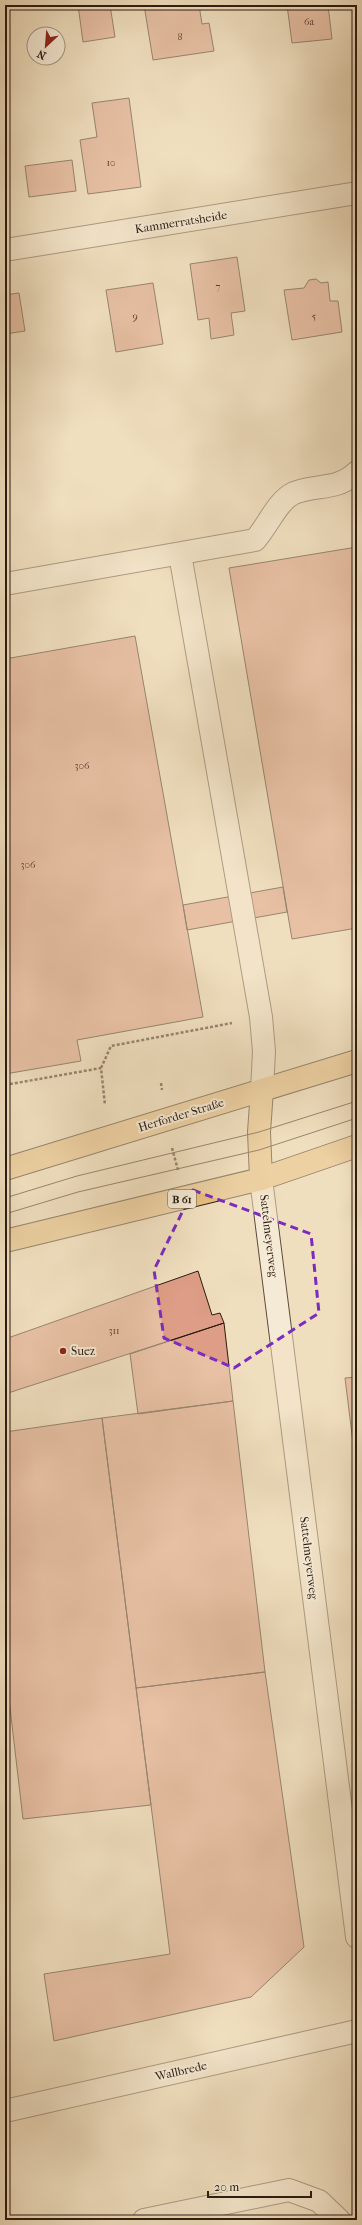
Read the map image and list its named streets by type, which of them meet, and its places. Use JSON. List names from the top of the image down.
{
  "streets": {
    "main road": ["Herforder Straße", "B 61"],
    "street": ["Kammerratsheide", "Sattelmeyerweg", "Wallbrede"]
  },
  "crossings": [
    ["B 61", "Sattelmeyerweg"]
  ],
  "places": ["Suez"],
  "house_numbers": [
    "6a",
    "8",
    "10",
    "7",
    "9",
    "5",
    "306",
    "306",
    "311"
  ],
  "scale_bar": "20 m",
  "north": "bottom left"
}
